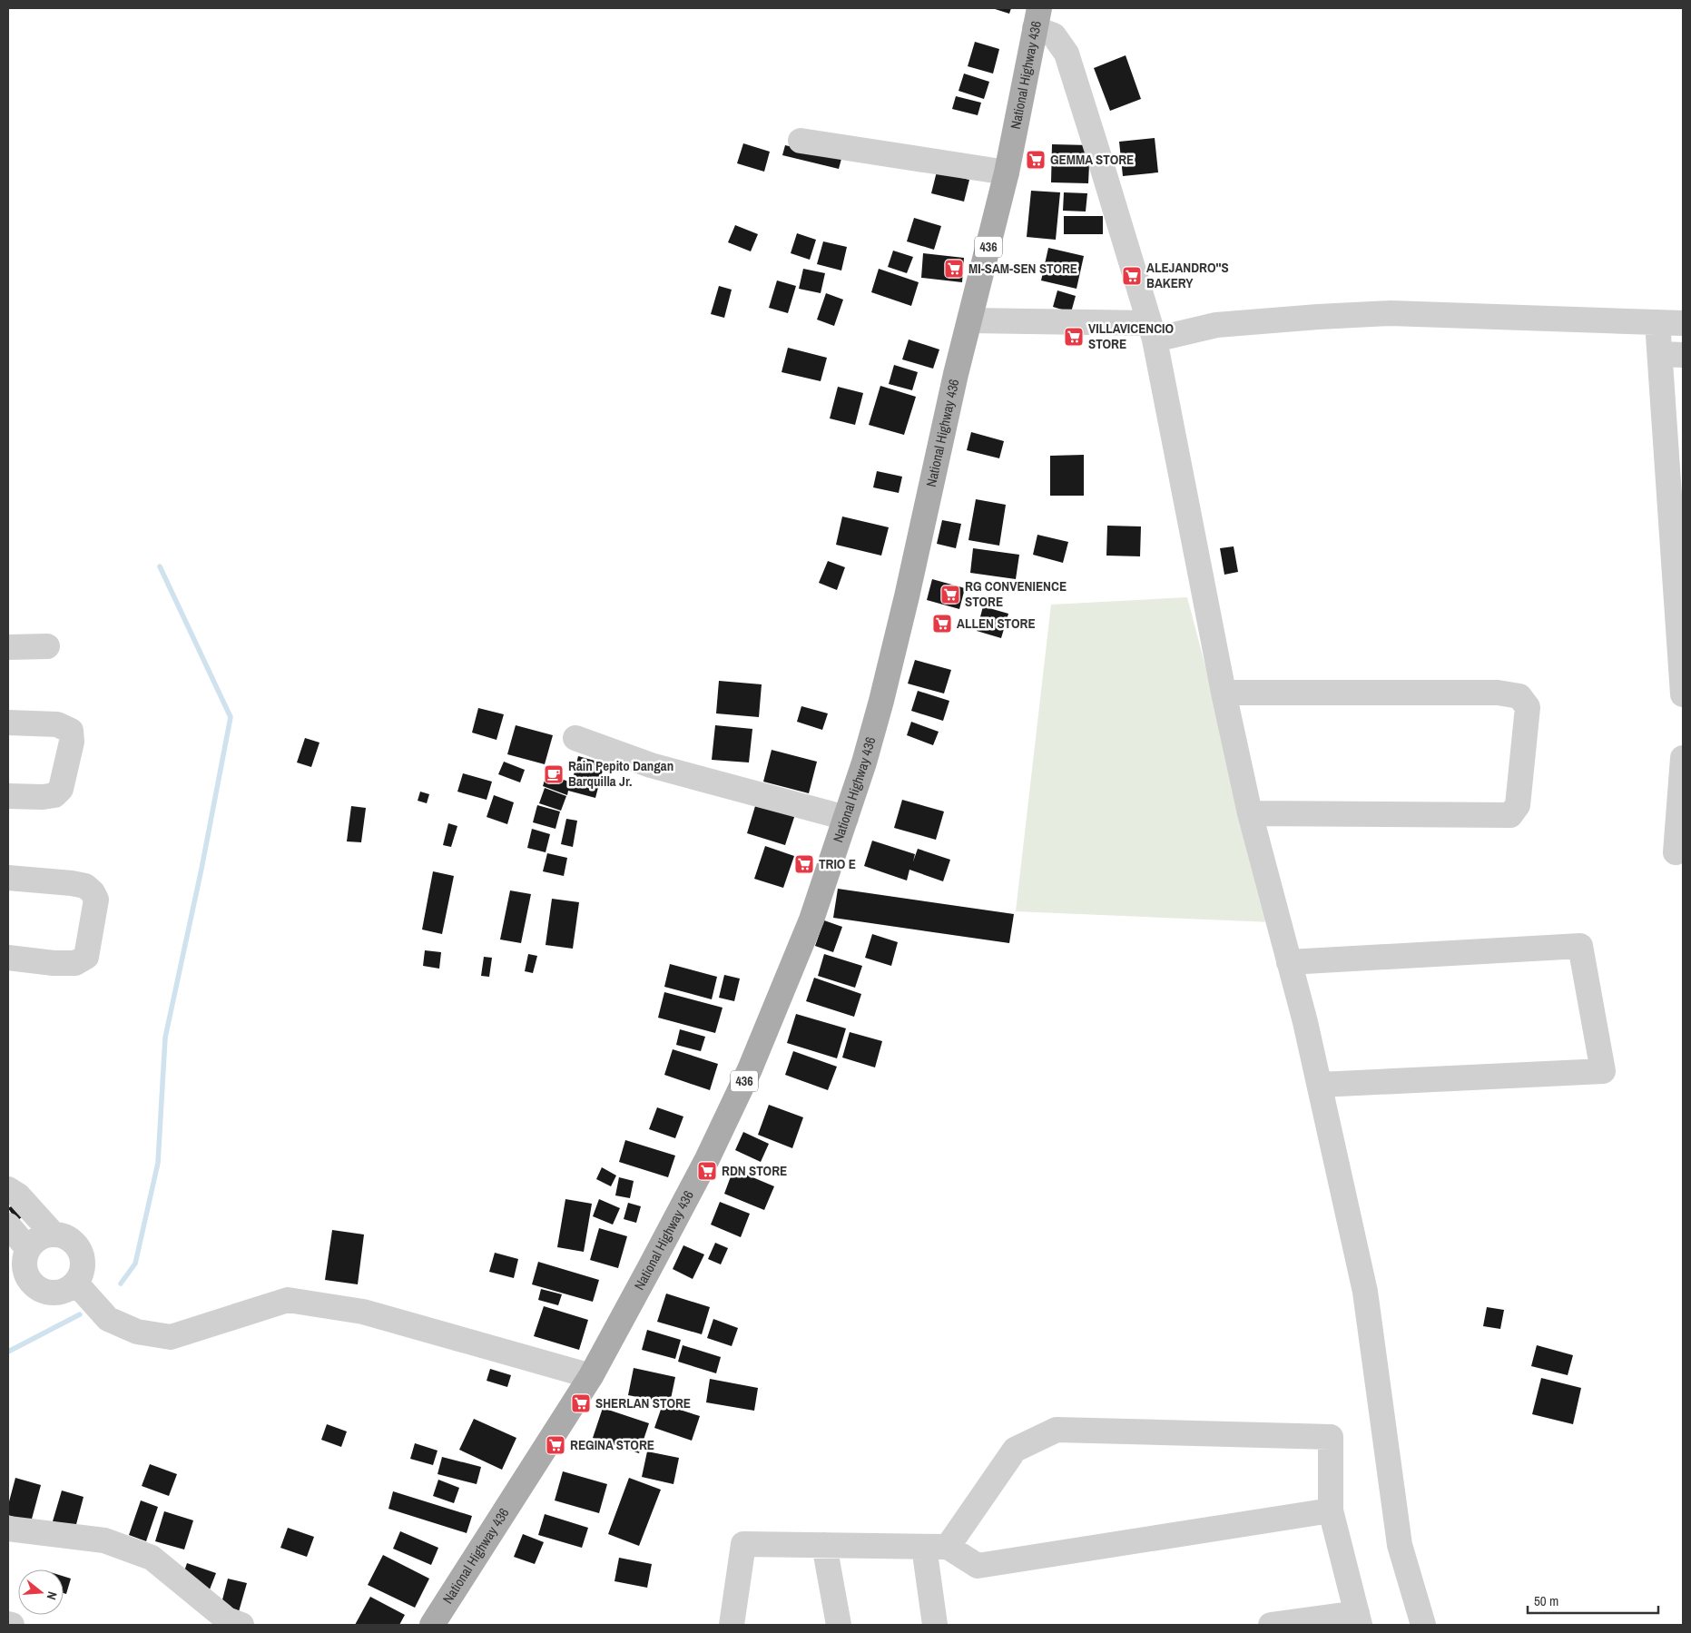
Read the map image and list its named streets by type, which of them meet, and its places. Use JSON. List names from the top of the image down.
{
  "streets": {
    "main road": ["National Highway 436", "436"]
  },
  "places": {
    "supermarket": [
      "GEMMA STORE",
      "MI-SAM-SEN STORE",
      "ALEJANDRO''S BAKERY",
      "VILLAVICENCIO STORE",
      "RG CONVENIENCE STORE",
      "ALLEN STORE",
      "TRIO E",
      "RDN STORE",
      "SHERLAN STORE",
      "REGINA STORE"
    ],
    "cafe": ["Rain Pepito Dangan Barquilla Jr."]
  },
  "scale_bar": "50 m",
  "north": "right"
}
